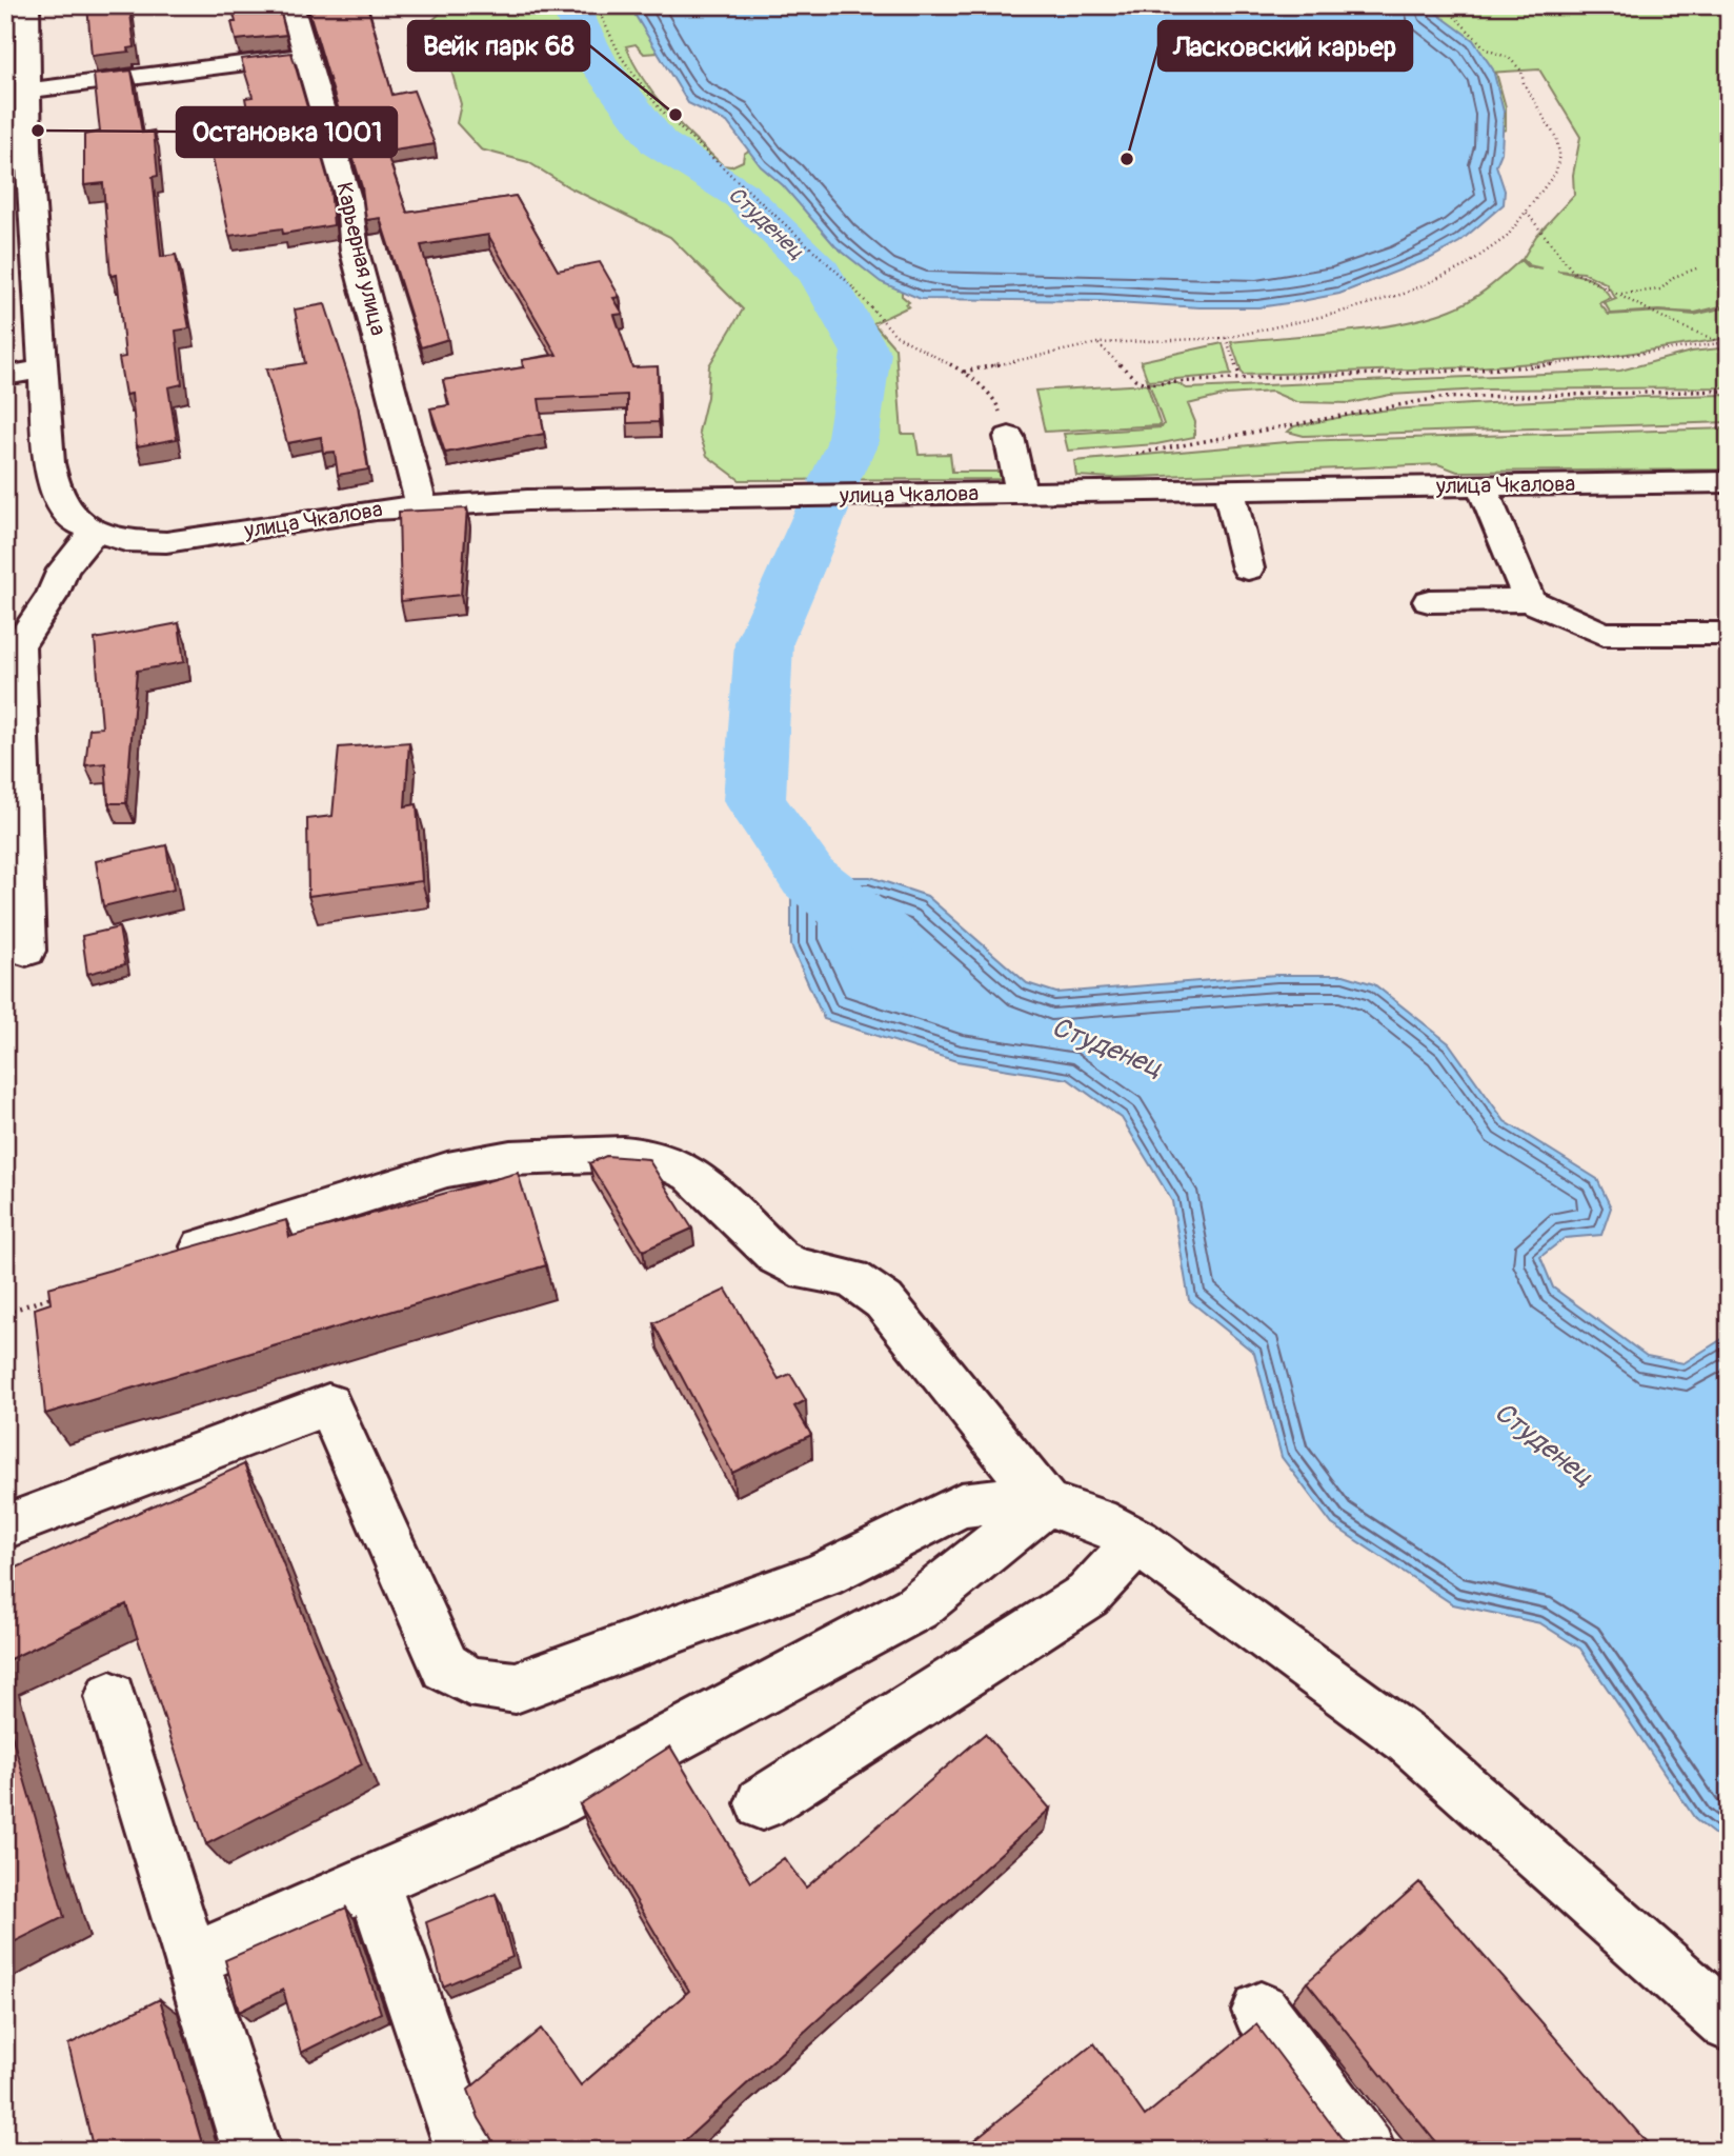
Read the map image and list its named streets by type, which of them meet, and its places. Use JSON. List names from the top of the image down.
{
  "streets": {
    "street": ["Карьерная улица", "улица Чкалова"]
  },
  "crossings": [
    ["Карьерная улица", "улица Чкалова"]
  ],
  "water": ["Студенец"],
  "places": ["Вейк парк 68", "Остановка 1001", "Ласковский карьер"]
}
